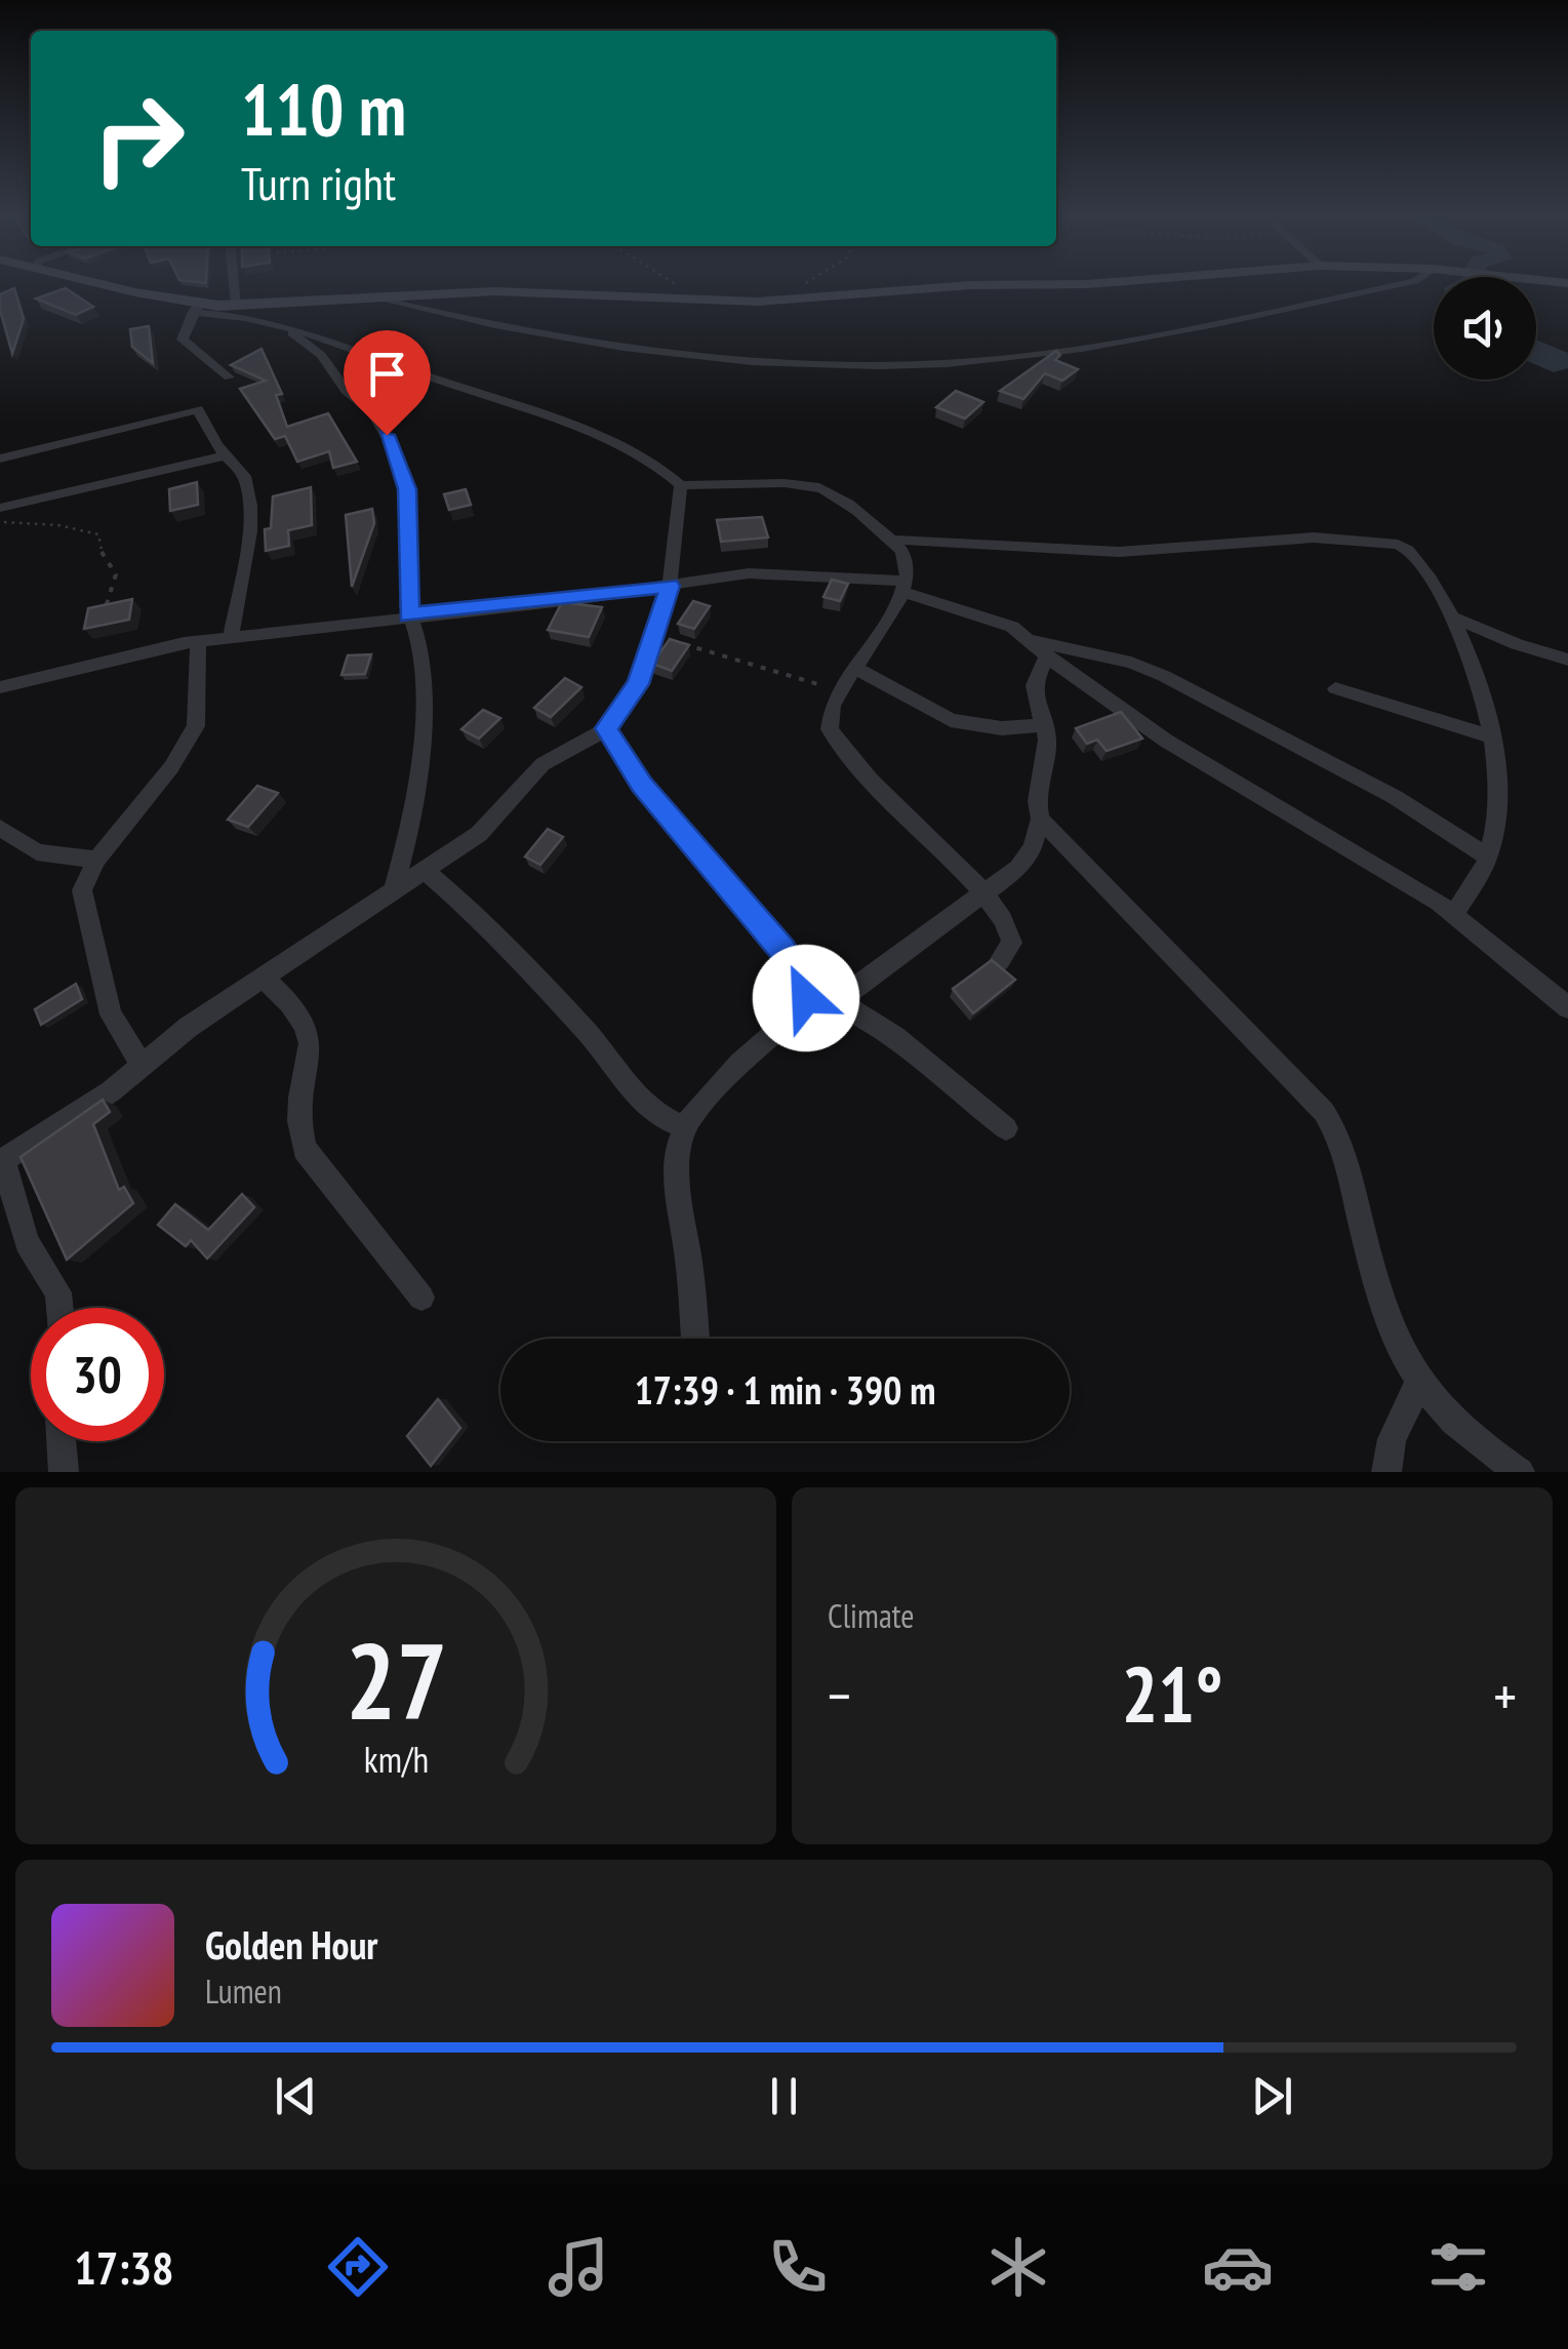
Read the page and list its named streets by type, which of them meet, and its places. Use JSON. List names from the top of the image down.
{
  "page": {
    "turn": ["110 m", "Turn right"],
    "limit": "30",
    "trip": "17:39 · 1 min · 390 m",
    "tile": "Climate",
    "heat": ["−", "21°", "+"],
    "song": ["Golden Hour", "Lumen"],
    "tabs": "17:38",
    "gauge": ["27", "km/h"]
  }
}
